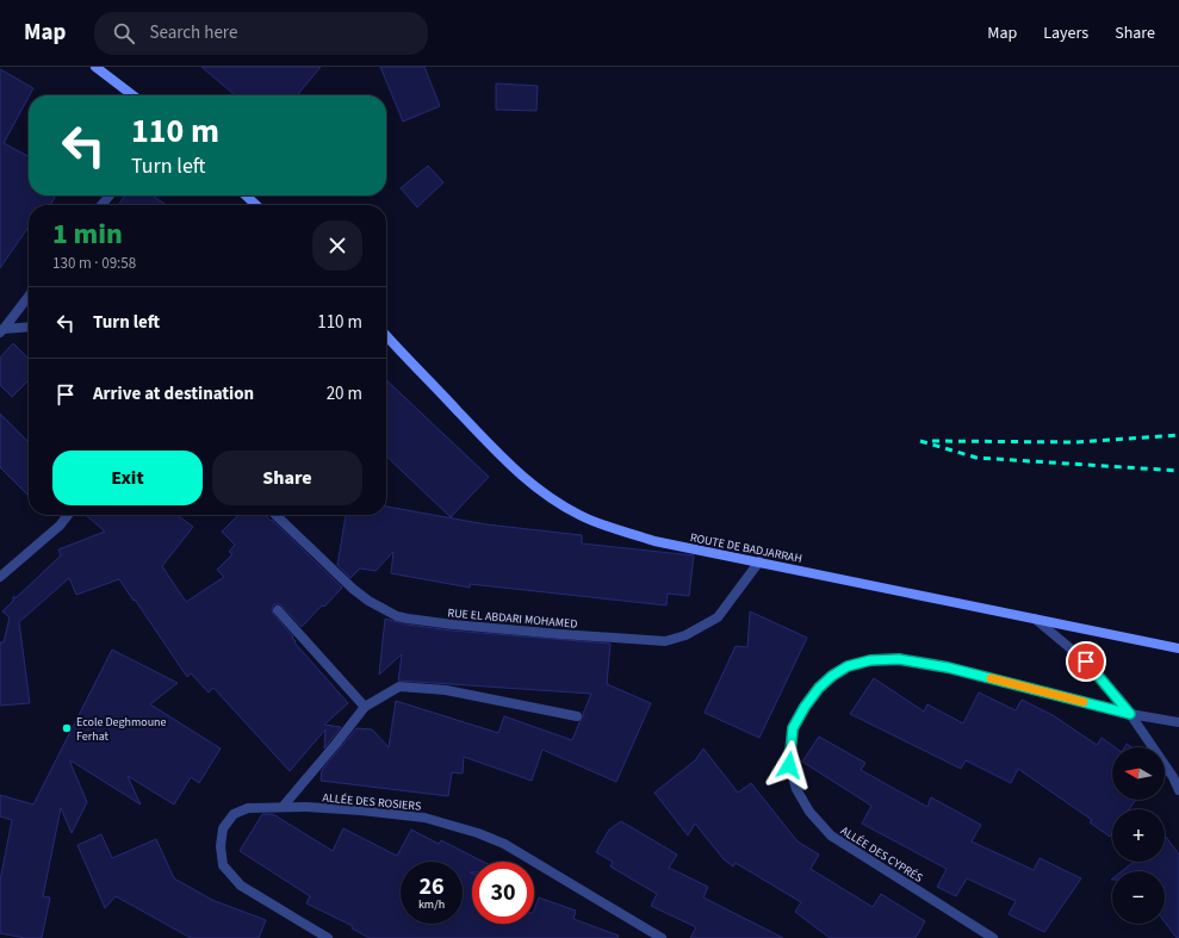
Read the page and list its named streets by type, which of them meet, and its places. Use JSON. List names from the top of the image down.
{
  "streets": {
    "main road": ["ROUTE DE BADJARRAH"],
    "street": ["RUE EL ABDARI MOHAMED", "ALLÉE DES ROSIERS", "ALLÉE DES CYPRÉS"]
  },
  "crossings": [
    ["ROUTE DE BADJARRAH", "RUE EL ABDARI MOHAMED"]
  ],
  "places": ["Ecole Deghmoune Ferhat"],
  "north": "left",
  "page": {
    "header": "Map",
    "search": "Search here",
    "nav": ["Map", "Layers", "Share"],
    "turn": ["110 m", "Turn left"],
    "heading": ["1 min", "130 m · 09:58"],
    "list": [
      {
        "name": "Turn left",
        "value": "110 m"
      },
      {
        "name": "Arrive at destination",
        "value": "20 m"
      }
    ],
    "buttons": ["Exit", "Share"],
    "map_buttons": ["+", "−"],
    "speed": "26 km/h",
    "limit": "30"
  }
}
